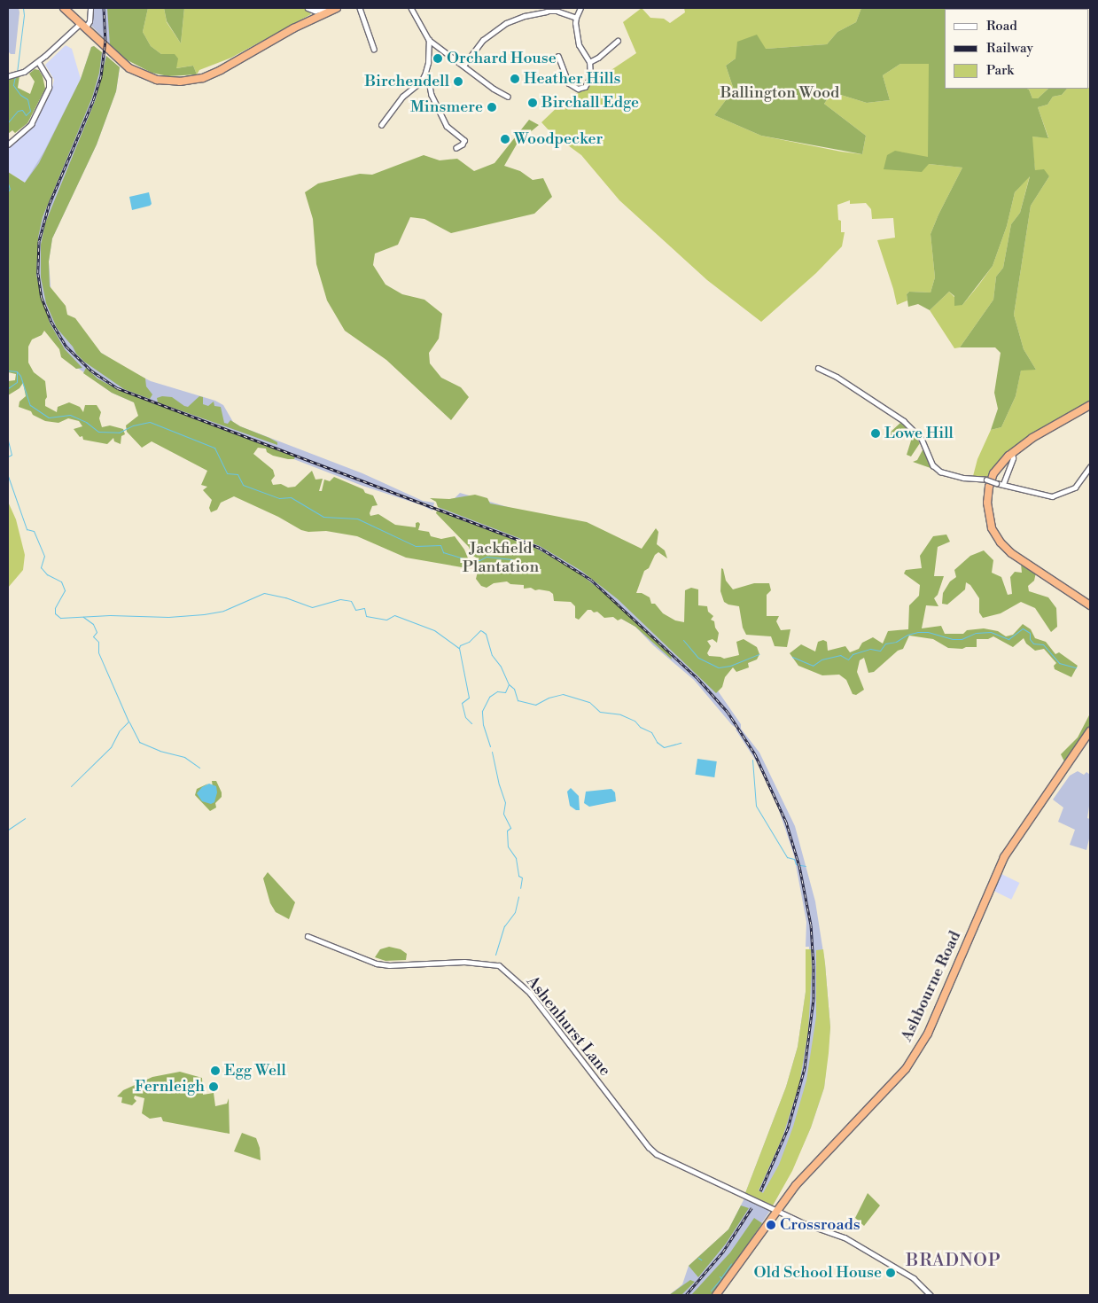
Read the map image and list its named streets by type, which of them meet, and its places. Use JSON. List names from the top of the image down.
{
  "streets": {
    "highway": ["Ashbourne Road"],
    "street": ["Ashenhurst Lane"]
  },
  "crossings": [
    ["Ashbourne Road", "Ashenhurst Lane"]
  ],
  "districts": ["BRADNOP"],
  "parks": ["Ballington Wood", "Jackfield Plantation"],
  "places": [
    "Orchard House",
    "Heather Hills",
    "Birchendell",
    "Birchall Edge",
    "Minsmere",
    "Woodpecker",
    "Lowe Hill",
    "Egg Well",
    "Fernleigh",
    "Crossroads",
    "Old School House"
  ],
  "legend": ["Road", "Railway", "Park"]
}
